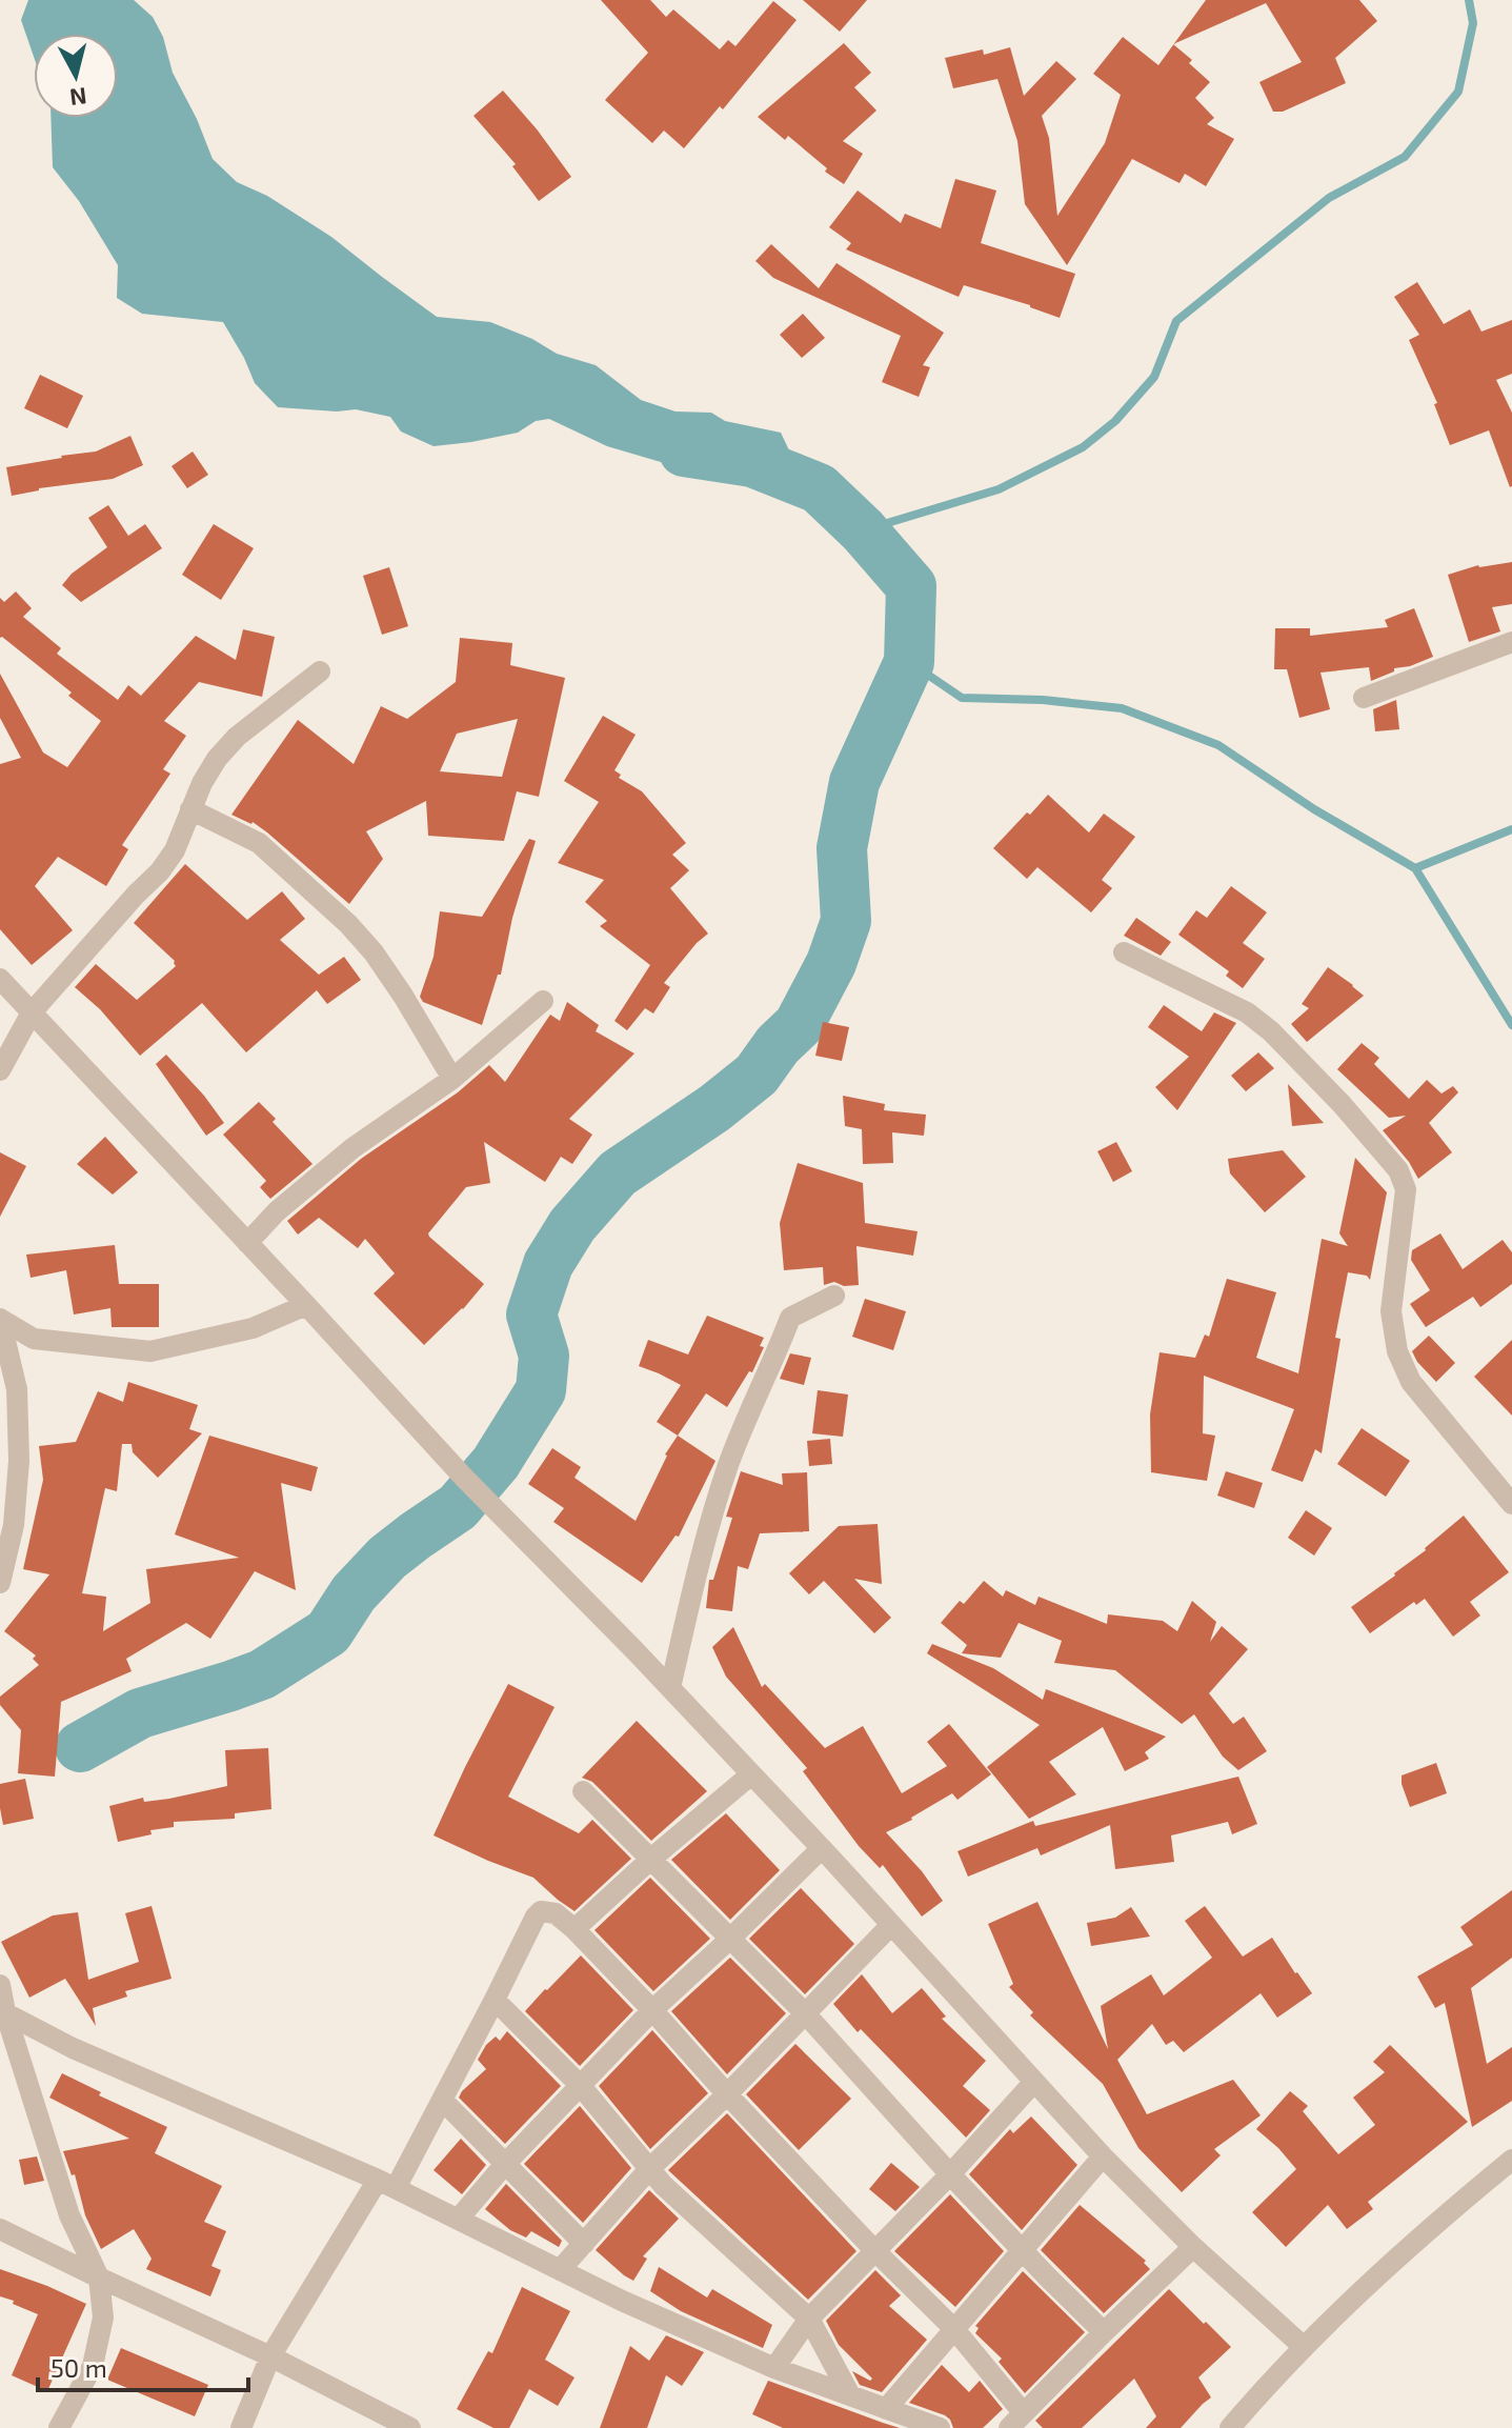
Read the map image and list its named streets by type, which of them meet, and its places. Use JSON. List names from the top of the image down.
{
  "scale_bar": "50 m",
  "north": "bottom"
}
